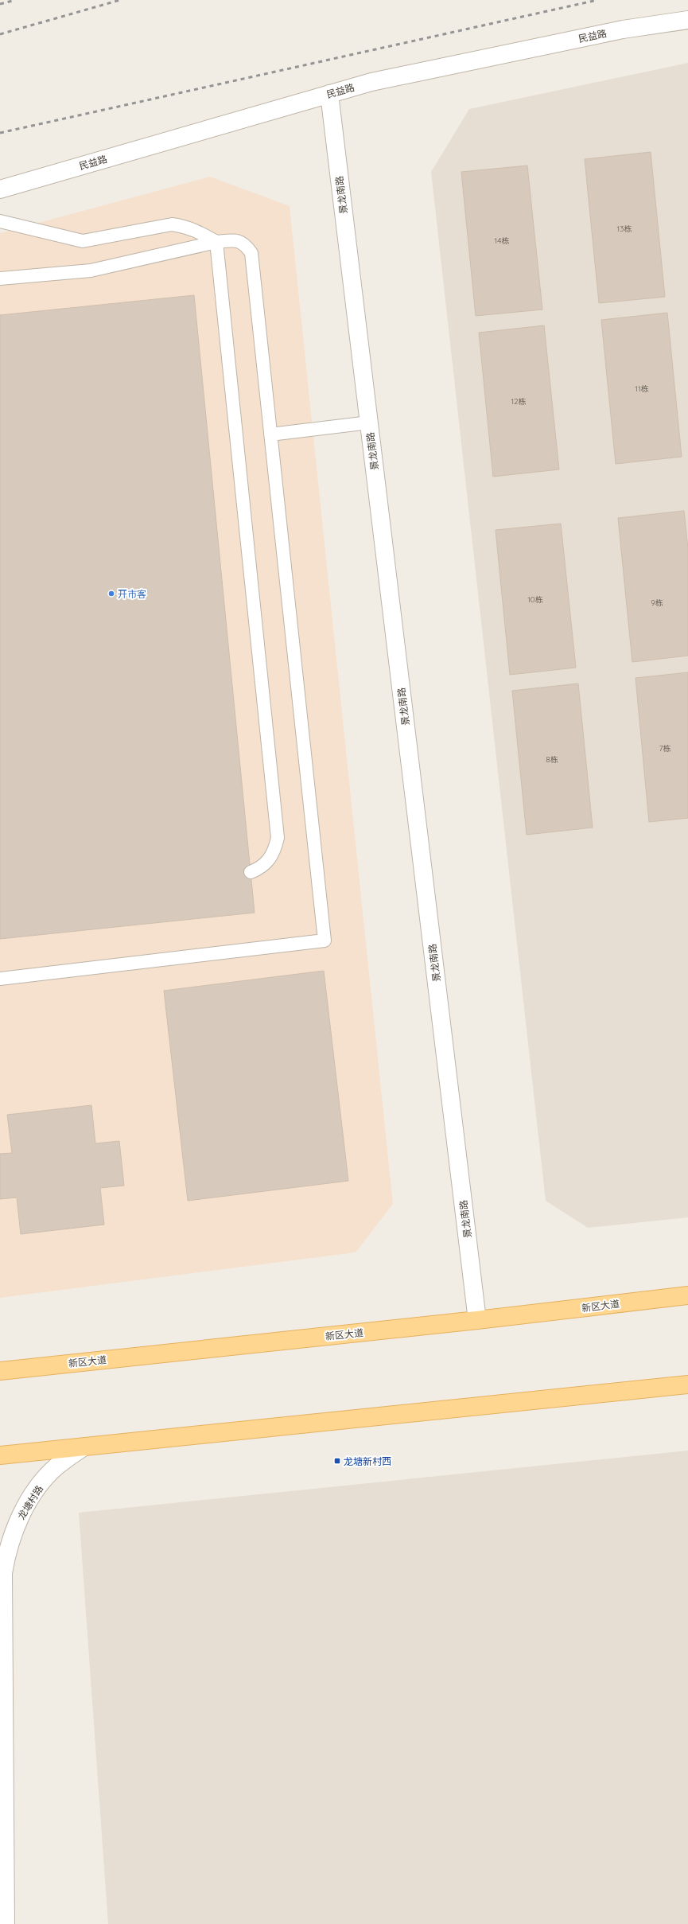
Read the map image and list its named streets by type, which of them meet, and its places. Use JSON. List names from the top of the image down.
{
  "streets": {
    "main road": ["新区大道"],
    "street": ["民益路", "景龙南路", "龙塘村路"]
  },
  "crossings": [
    ["民益路", "景龙南路"],
    ["景龙南路", "新区大道"]
  ],
  "places": {
    "other": ["开市客"],
    "transit": ["龙塘新村西"]
  },
  "house_numbers": [
    "13栋",
    "14栋",
    "11栋",
    "12栋",
    "10栋",
    "9栋",
    "7栋",
    "8栋"
  ]
}
